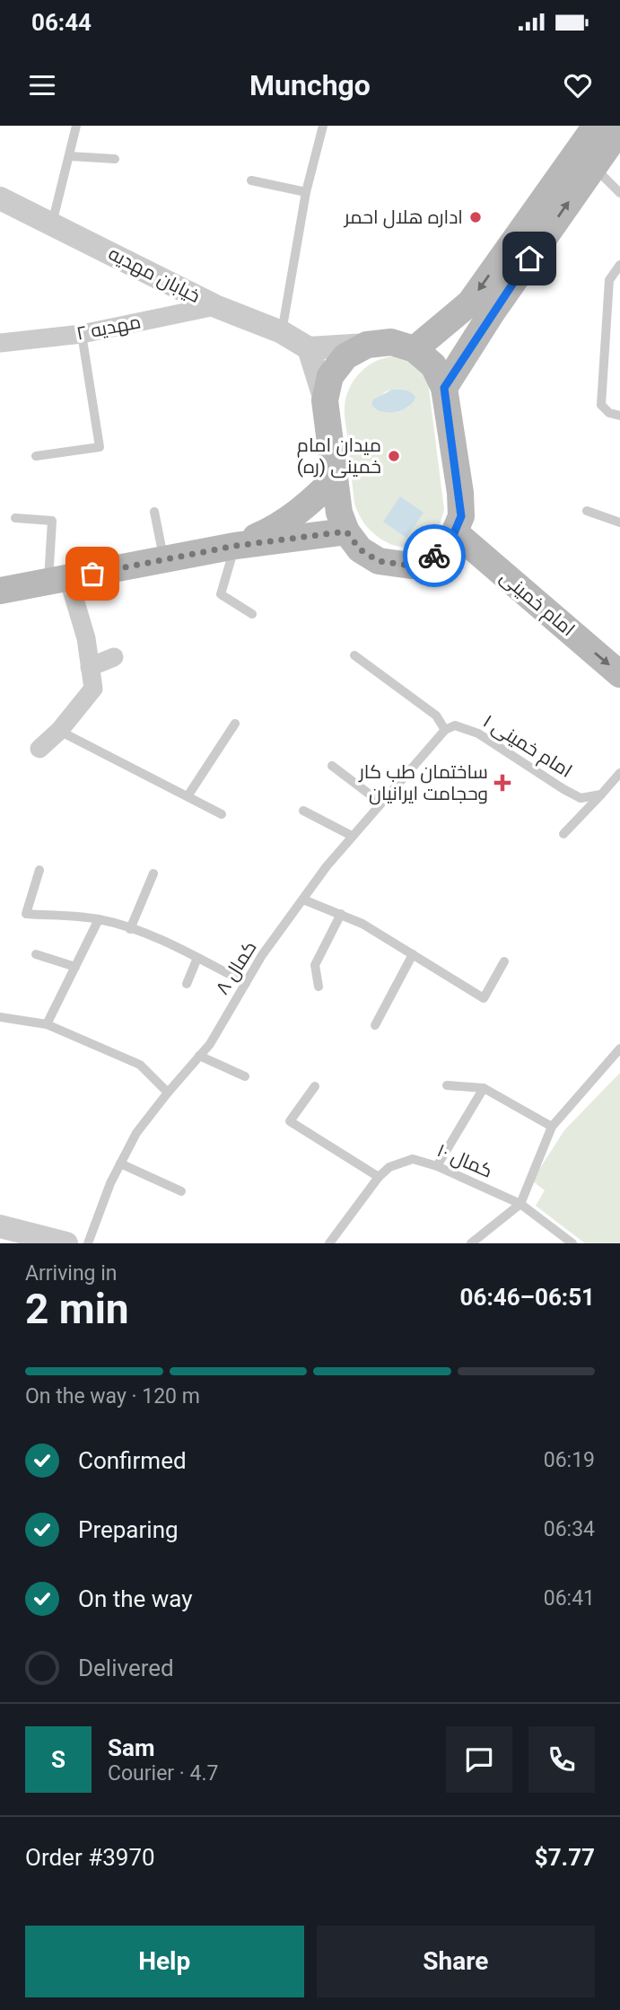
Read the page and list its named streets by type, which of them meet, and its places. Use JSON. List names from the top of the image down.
{
  "streets": {
    "main road": ["امام خمینی"],
    "street": ["خیابان مهدیه", "مهدیه ۲"],
    "lane": ["امام خمینی ۱", "کمال ۸", "کمال ۱۰"]
  },
  "crossings": [
    ["خیابان مهدیه", "مهدیه ۲"],
    ["امام خمینی ۱", "کمال ۸"]
  ],
  "one_way": ["امام خمینی"],
  "places": {
    "other": ["اداره هلال احمر", "میدان امام خمینی (ره)"],
    "health": ["ساختمان طب کار و‌حجامت ایرانیان"]
  },
  "page": {
    "status": "06:44",
    "header": "Munchgo",
    "heading": ["2 min", "Arriving in", "06:46–06:51"],
    "panel": [
      "Sam",
      "Courier · 4.7",
      "Order #3970",
      "$7.77"
    ],
    "bar": "On the way · 120 m",
    "list": [
      ["Confirmed", "06:19"],
      ["Preparing", "06:34"],
      ["On the way", "06:41"],
      "Delivered"
    ],
    "round": "S",
    "buttons": ["Help", "Share"]
  }
}
